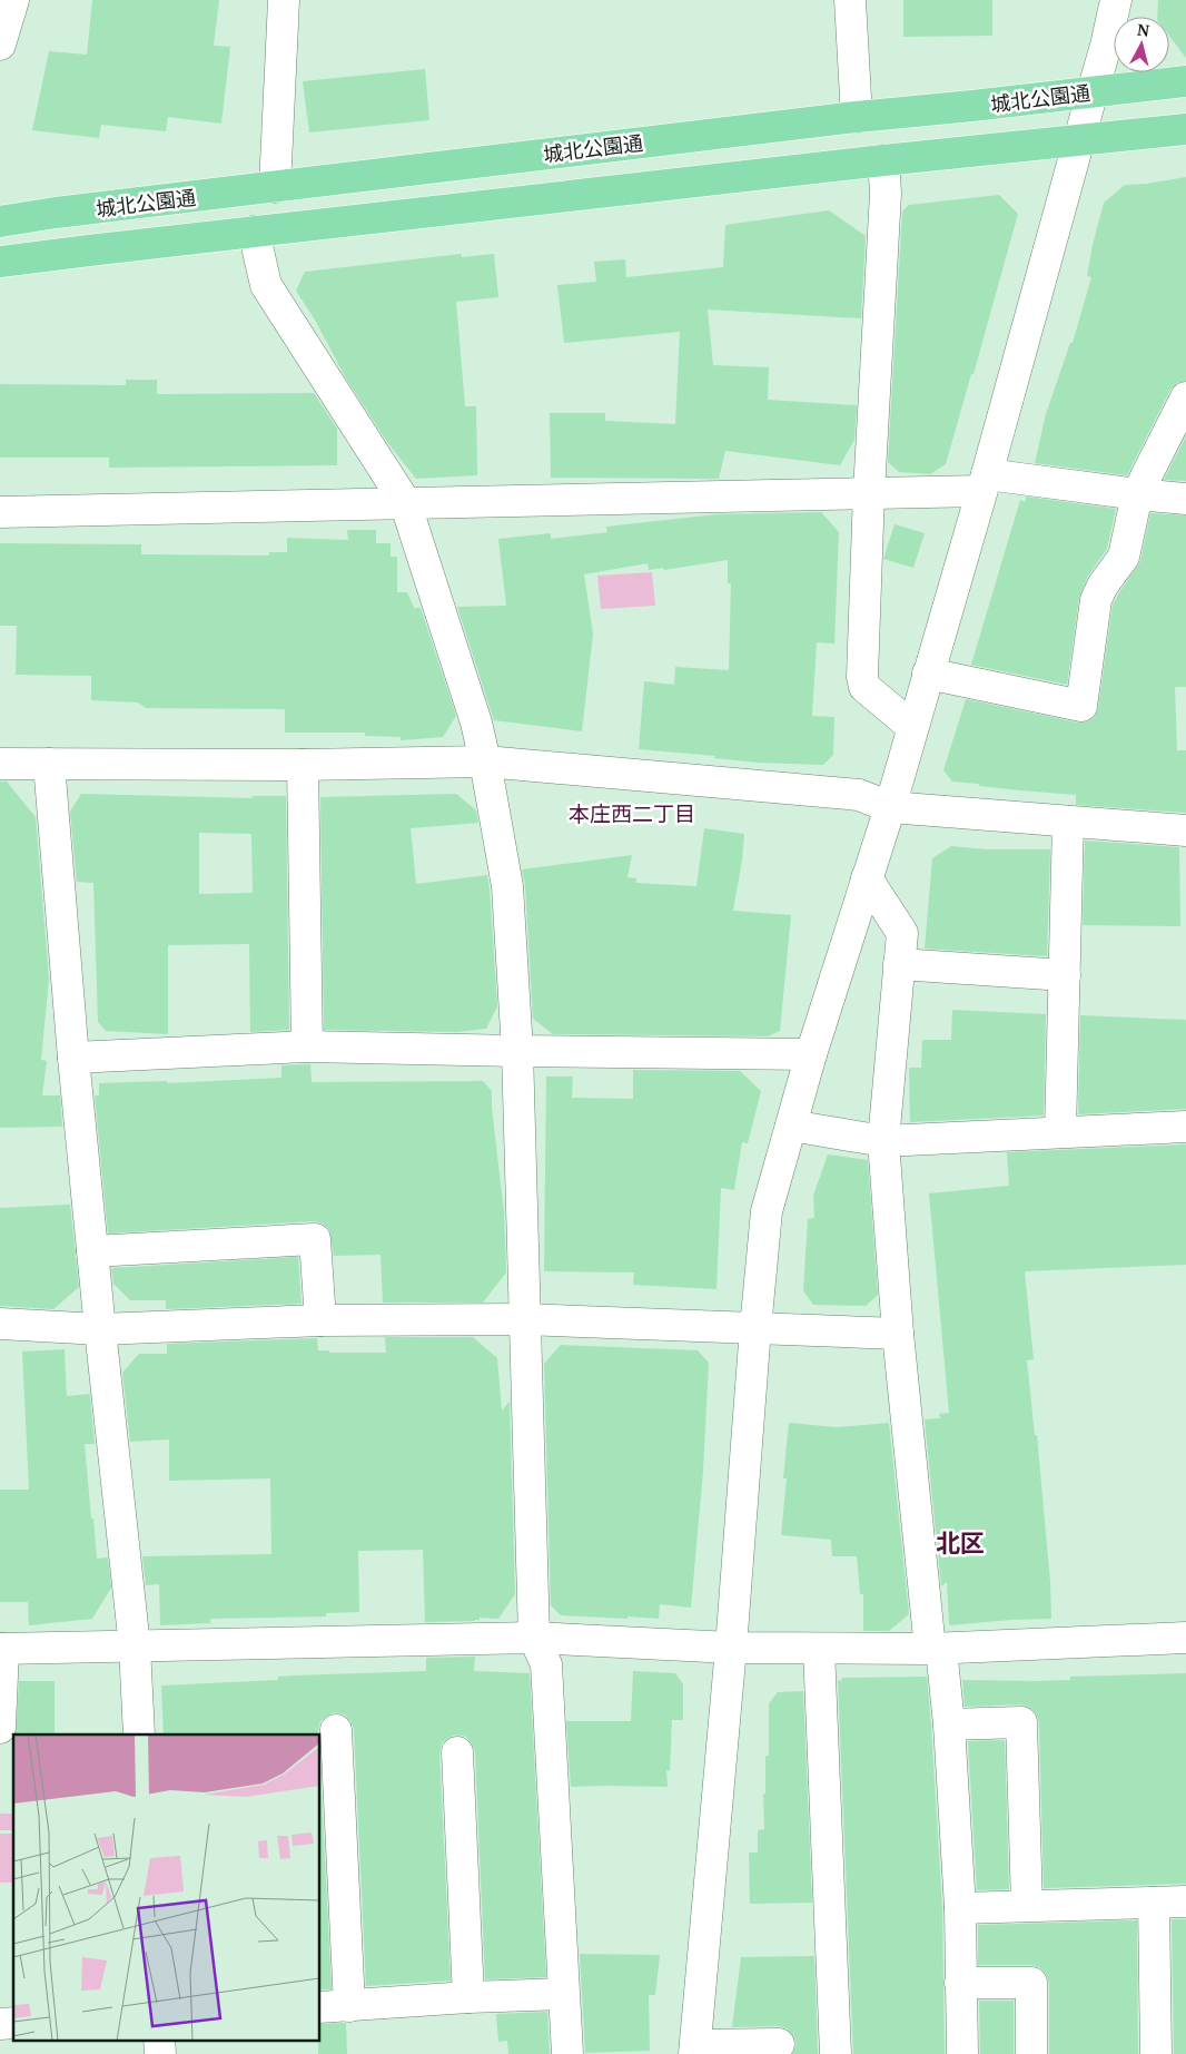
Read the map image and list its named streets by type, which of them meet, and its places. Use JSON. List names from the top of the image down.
{
  "streets": {
    "main road": ["城北公園通"]
  },
  "districts": ["本庄西二丁目", "北区"],
  "north": "top"
}
